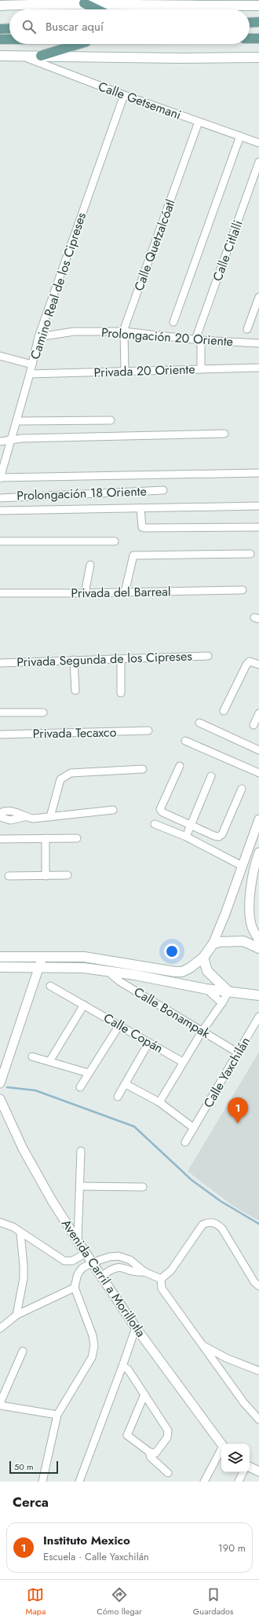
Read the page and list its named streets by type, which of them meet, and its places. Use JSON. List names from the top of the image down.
{
  "streets": {
    "street": [
      "Calle Getsemani",
      "Calle Quetzalcóatl",
      "Calle Citlalli",
      "Camino Real de los Cipreses",
      "Prolongación 20 Oriente",
      "Privada 20 Oriente",
      "Prolongación 18 Oriente",
      "Privada del Barreal",
      "Privada Segunda de los Cipreses",
      "Privada Tecaxco",
      "Calle Bonampak",
      "Calle Copán",
      "Calle Yaxchilán",
      "Avenida Carril a Morillotla"
    ]
  },
  "crossings": [
    ["Calle Getsemani", "Calle Quetzalcóatl"],
    ["Calle Getsemani", "Camino Real de los Cipreses"],
    ["Calle Quetzalcóatl", "Prolongación 20 Oriente"],
    ["Calle Quetzalcóatl", "Privada 20 Oriente"],
    ["Calle Citlalli", "Prolongación 20 Oriente"],
    ["Calle Citlalli", "Privada 20 Oriente"],
    ["Camino Real de los Cipreses", "Prolongación 20 Oriente"],
    ["Camino Real de los Cipreses", "Privada 20 Oriente"],
    ["Calle Bonampak", "Calle Yaxchilán"]
  ],
  "scale_bar": "50 m",
  "page": {
    "search": "Buscar aquí",
    "pins": "1",
    "scale": "50 m",
    "heading": "Cerca",
    "list": [
      {
        "mark": "1",
        "name": "Instituto Mexico",
        "note": "Escuela · Calle Yaxchilán",
        "value": "190 m"
      }
    ],
    "nav": ["Mapa", "Cómo llegar", "Guardados"]
  }
}
